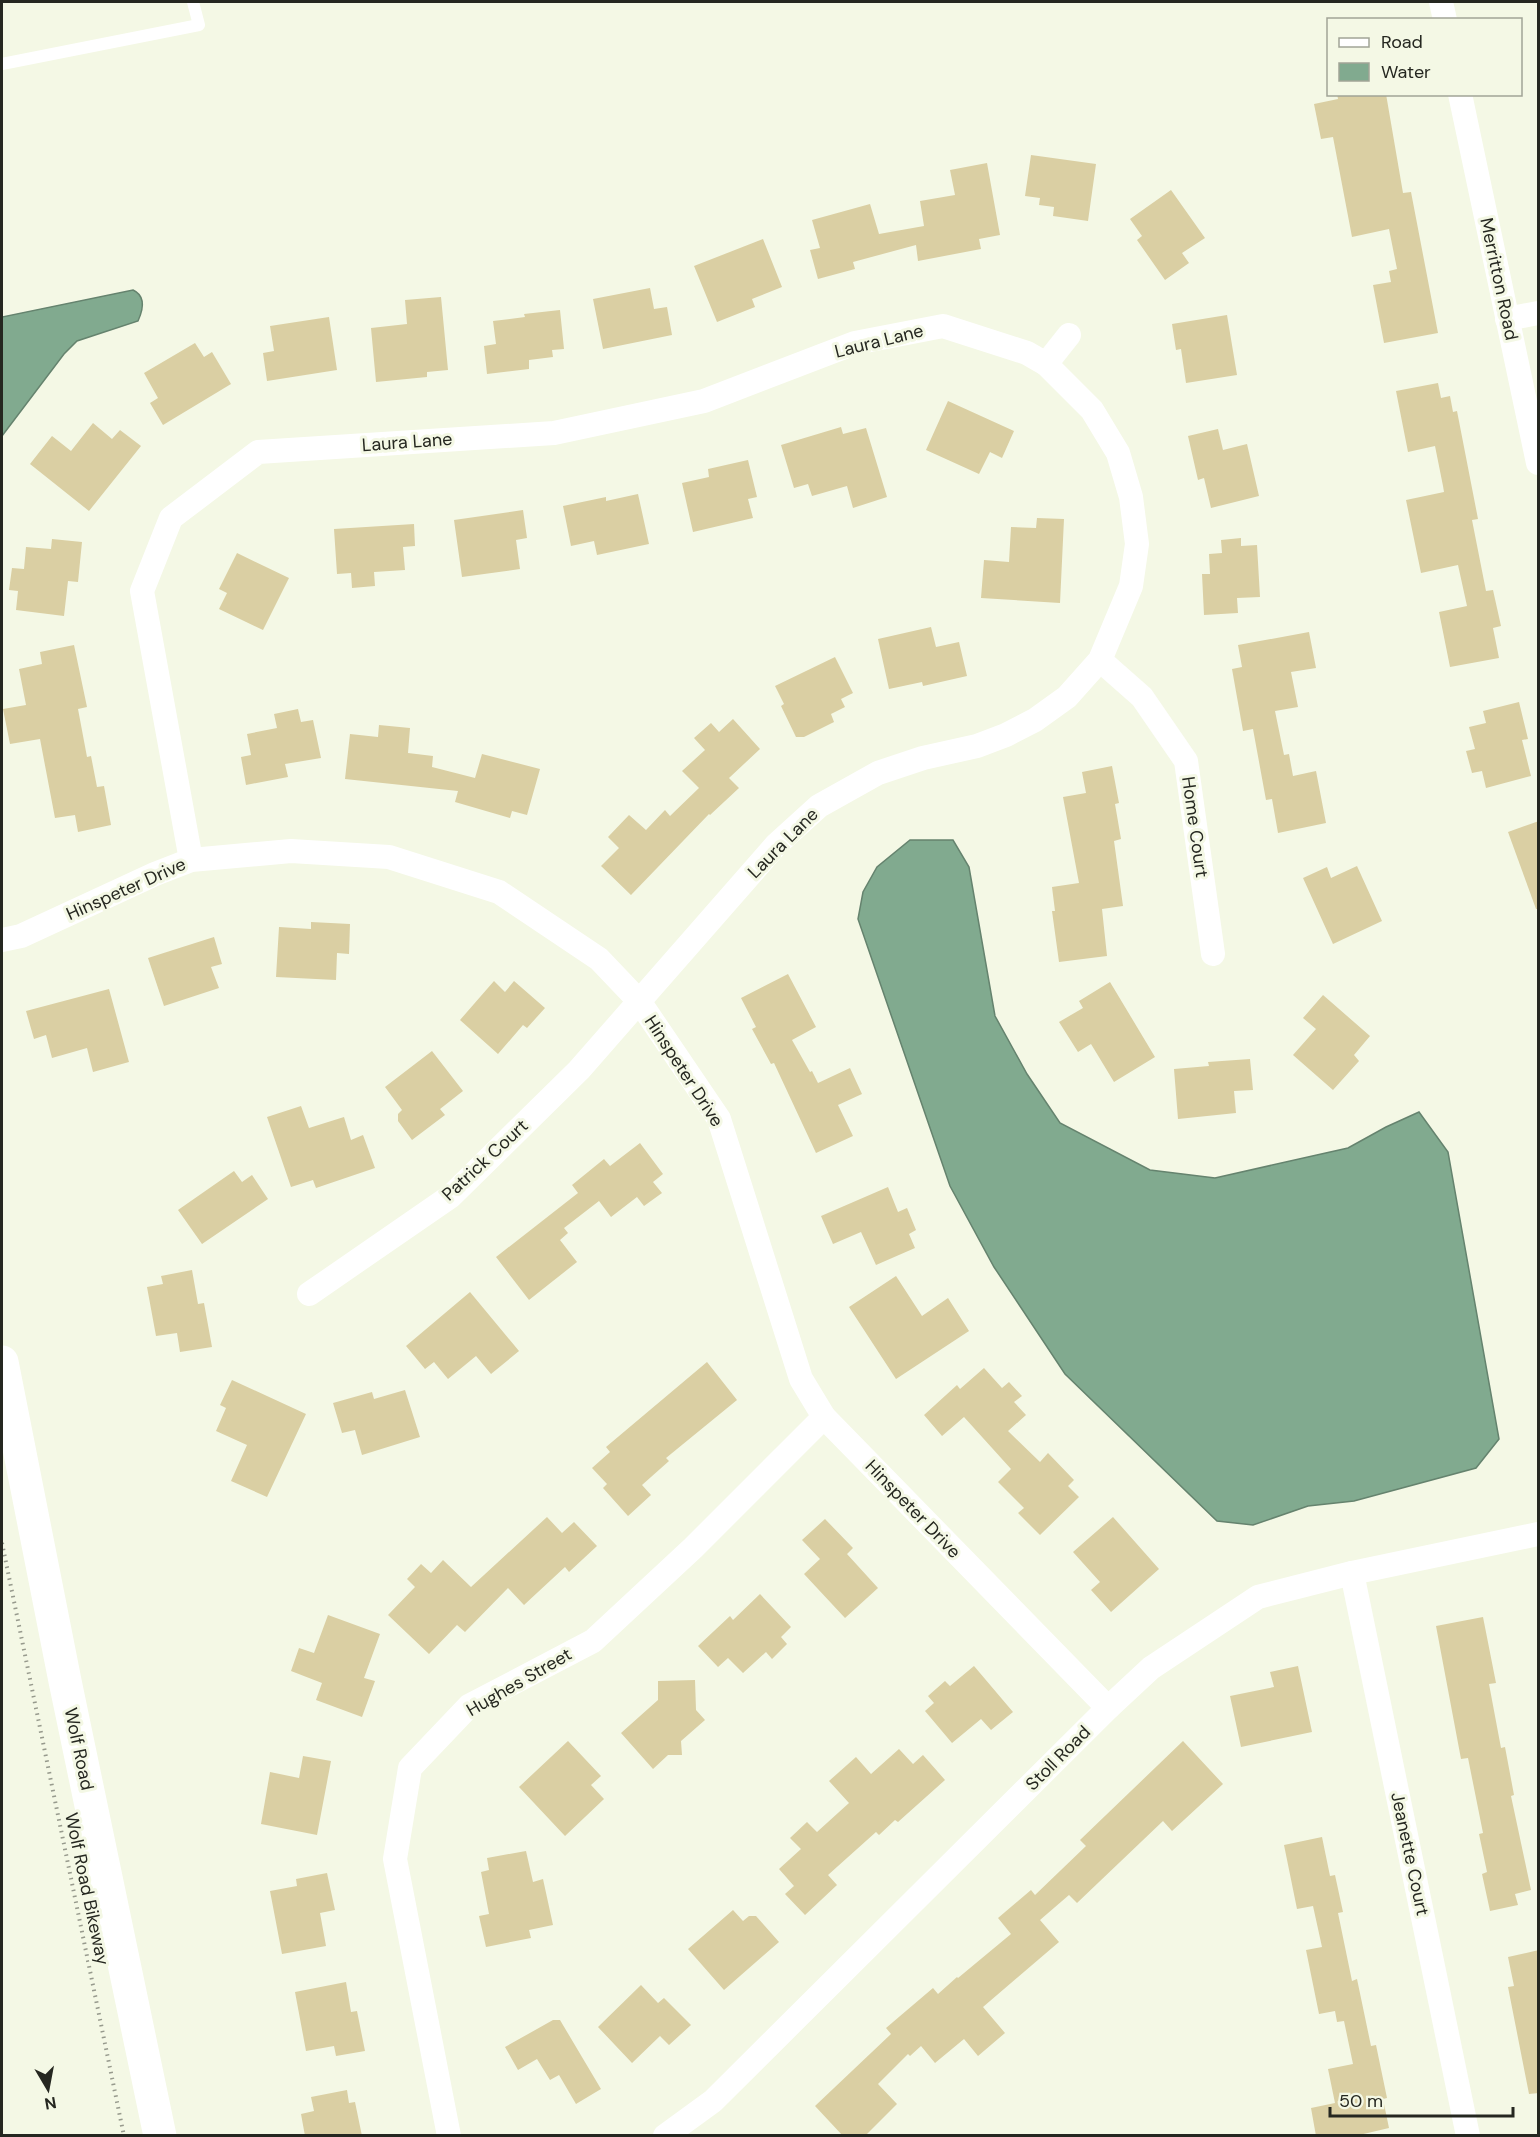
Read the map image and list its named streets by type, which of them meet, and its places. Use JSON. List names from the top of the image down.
{
  "streets": {
    "main road": ["Wolf Road"],
    "street": [
      "Merritton Road",
      "Laura Lane",
      "Home Court",
      "Hinspeter Drive",
      "Patrick Court",
      "Hughes Street",
      "Stoll Road",
      "Jeanette Court"
    ],
    "path": ["Wolf Road Bikeway"]
  },
  "crossings": [
    ["Laura Lane", "Home Court"],
    ["Laura Lane", "Hinspeter Drive"],
    ["Laura Lane", "Patrick Court"],
    ["Hinspeter Drive", "Patrick Court"],
    ["Hinspeter Drive", "Hughes Street"],
    ["Hinspeter Drive", "Stoll Road"],
    ["Stoll Road", "Jeanette Court"]
  ],
  "legend": ["Road", "Water"],
  "scale_bar": "50 m",
  "north": "bottom"
}
